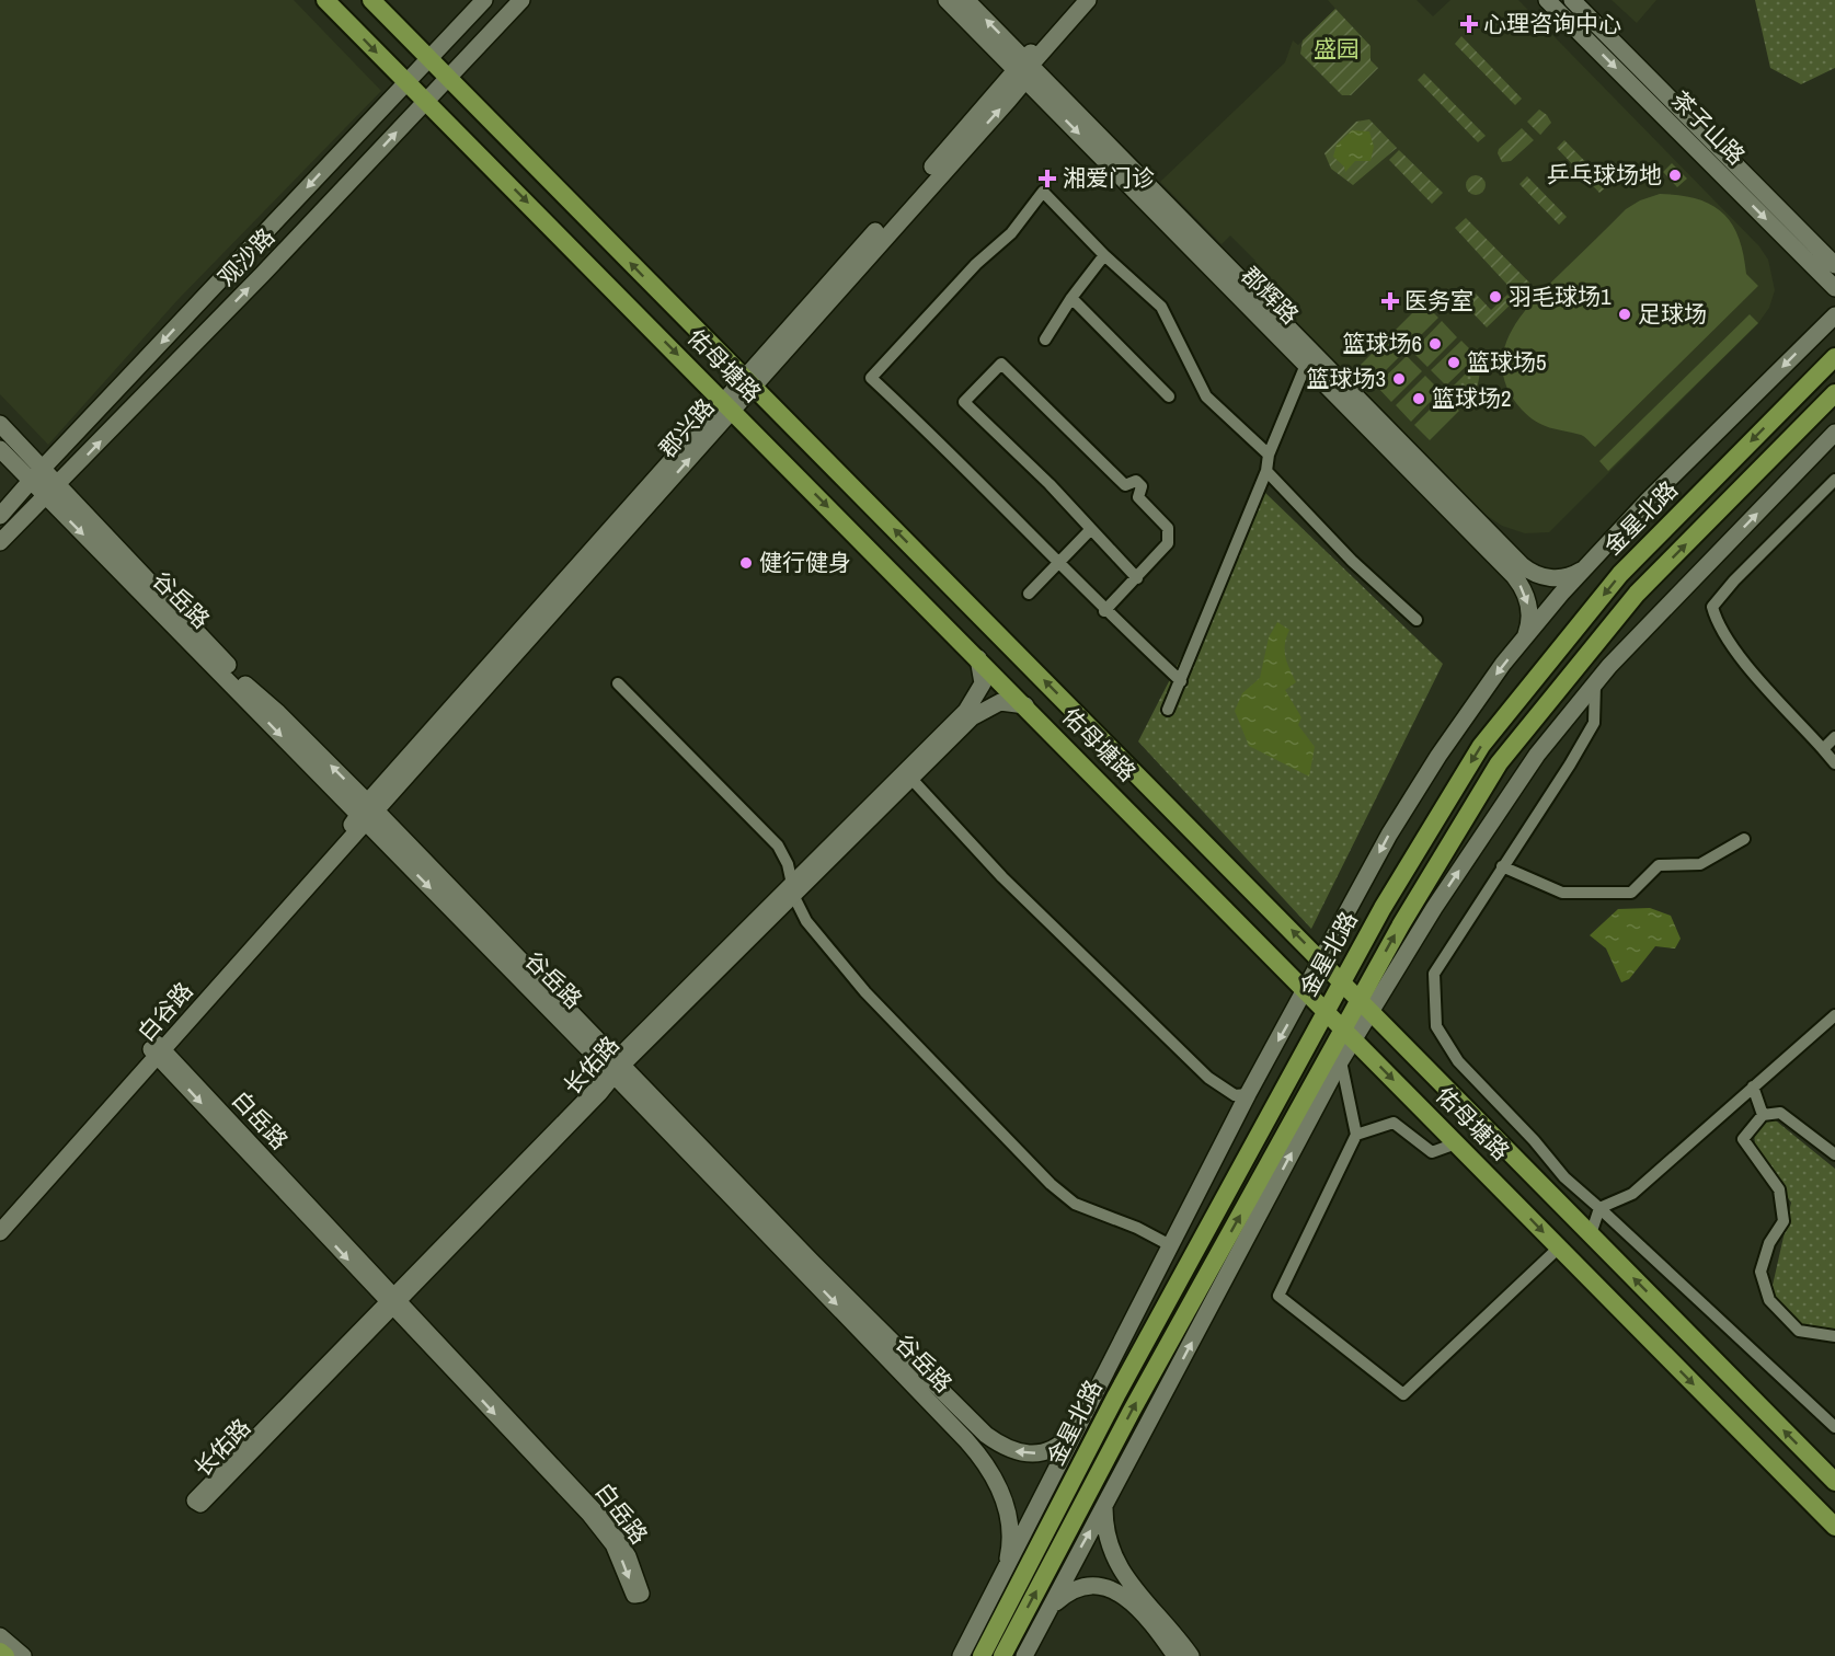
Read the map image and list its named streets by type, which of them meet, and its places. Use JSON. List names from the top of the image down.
{
  "streets": {
    "main road": [
      "茶子山路",
      "观沙路",
      "郡辉路",
      "佑母塘路",
      "郡兴路",
      "金星北路",
      "谷岳路",
      "白谷路",
      "长佑路",
      "白岳路"
    ]
  },
  "crossings": [
    ["观沙路", "佑母塘路"],
    ["观沙路", "谷岳路"],
    ["郡辉路", "郡兴路"],
    ["佑母塘路", "郡兴路"],
    ["佑母塘路", "金星北路"],
    ["佑母塘路", "长佑路"],
    ["郡兴路", "谷岳路"],
    ["郡兴路", "白谷路"],
    ["谷岳路", "白谷路"],
    ["谷岳路", "长佑路"],
    ["白谷路", "白岳路"],
    ["长佑路", "白岳路"]
  ],
  "parks": ["盛园"],
  "places": {
    "health": ["心理咨询中心", "湘爱门诊", "医务室"],
    "other": [
      "乒乓球场地",
      "羽毛球场1",
      "足球场",
      "篮球场6",
      "篮球场5",
      "篮球场3",
      "篮球场2",
      "健行健身"
    ]
  }
}
